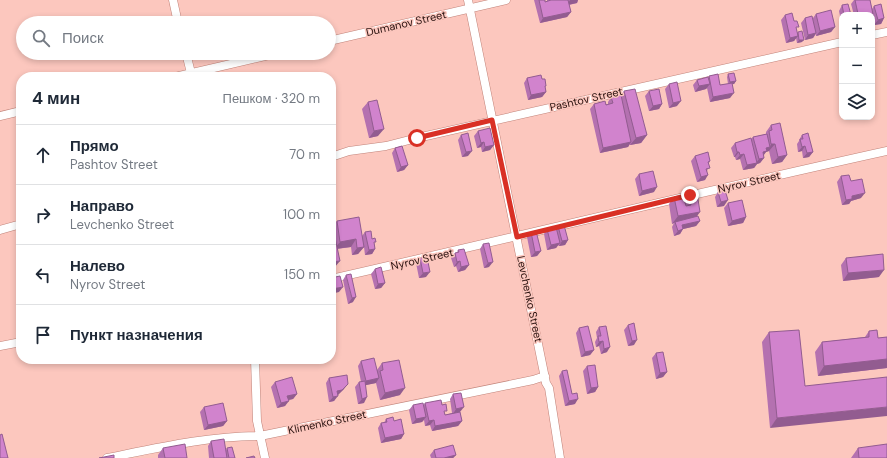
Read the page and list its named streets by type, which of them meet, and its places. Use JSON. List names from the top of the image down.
{
  "streets": {
    "street": [
      "Dumanov Street",
      "Pashtov Street",
      "Nyrov Street",
      "Levchenko Street",
      "Klimenko Street"
    ]
  },
  "crossings": [
    ["Dumanov Street", "Levchenko Street"],
    ["Pashtov Street", "Levchenko Street"],
    ["Nyrov Street", "Levchenko Street"],
    ["Levchenko Street", "Klimenko Street"]
  ],
  "page": {
    "map_buttons": ["+", "−"],
    "search": "Поиск",
    "heading": ["4 мин", "Пешком · 320 m"],
    "list": [
      ["Прямо", "Pashtov Street", "70 m"],
      ["Направо", "Levchenko Street", "100 m"],
      ["Налево", "Nyrov Street", "150 m"],
      "Пункт назначения"
    ]
  }
}
